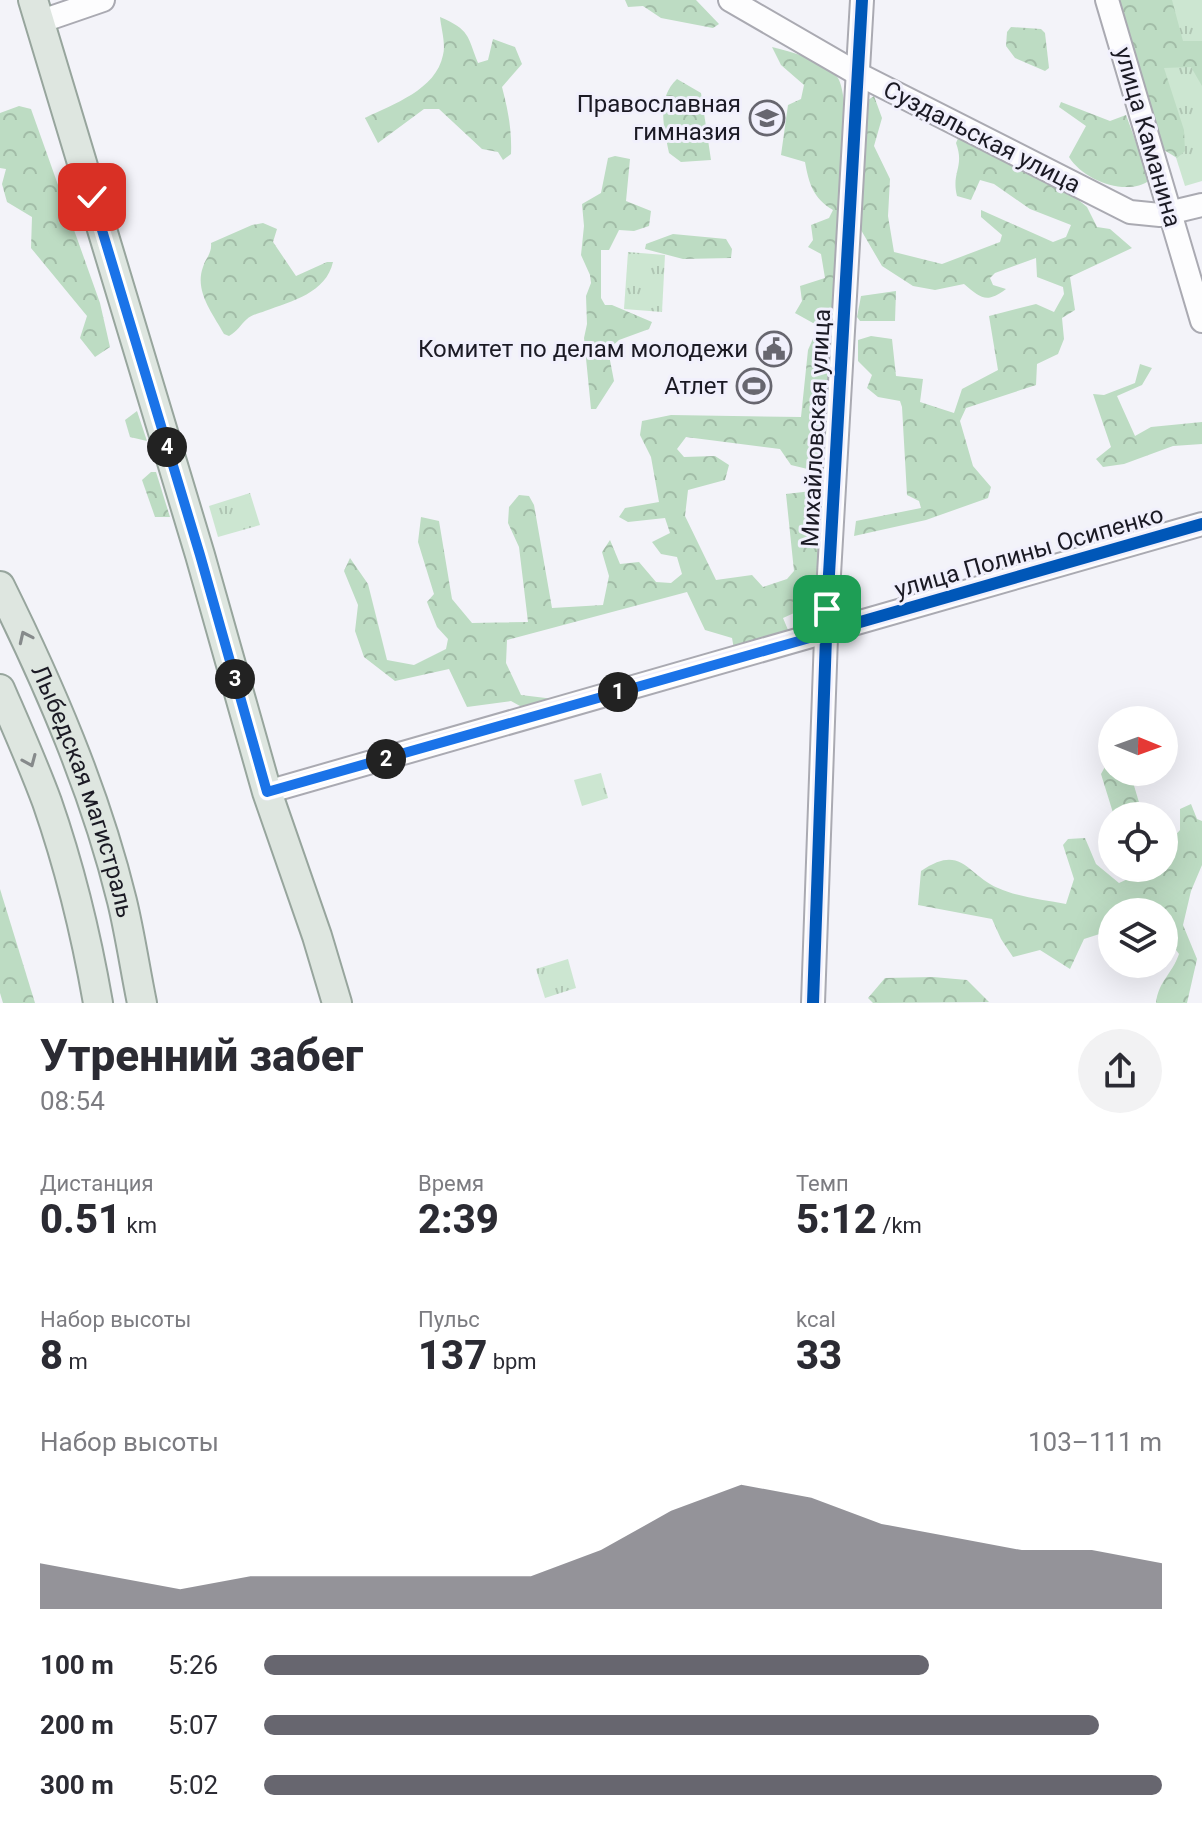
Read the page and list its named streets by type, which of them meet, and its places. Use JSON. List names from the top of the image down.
{
  "streets": {
    "main road": ["Лыбедская магистраль"],
    "street": [
      "Суздальская улица",
      "улица Каманина",
      "Михайловская улица",
      "улица Полины Осипенко"
    ]
  },
  "crossings": [
    ["Суздальская улица", "улица Каманина"],
    ["Суздальская улица", "Михайловская улица"],
    ["Михайловская улица", "улица Полины Осипенко"]
  ],
  "places": {
    "school or university": ["Православная гимназия"],
    "public building": ["Комитет по делам молодежи"],
    "sports": ["Атлет"]
  },
  "north": "right",
  "page": {
    "pins": [
      "4",
      "3",
      "1",
      "2"
    ],
    "heading": ["Утренний забег", "08:54"],
    "stats": [
      ["Дистанция", "0.51 km"],
      ["Время", "2:39"],
      ["Темп", "5:12 /km"],
      ["Набор высоты", "8 m"],
      ["Пульс", "137 bpm"],
      ["kcal", "33"]
    ],
    "chart": ["Набор высоты", "103–111 m"],
    "list": [
      {
        "name": "100 m",
        "note": "5:26"
      },
      {
        "name": "200 m",
        "note": "5:07"
      },
      {
        "name": "300 m",
        "note": "5:02"
      }
    ]
  }
}
